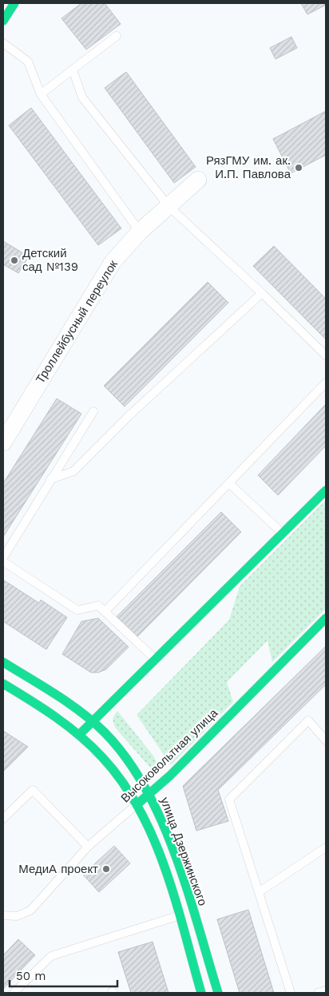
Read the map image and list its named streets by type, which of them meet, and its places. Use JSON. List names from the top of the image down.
{
  "streets": {
    "main road": ["Высоковольтная улица", "улица Дзержинского"],
    "street": ["Троллейбусный переулок"]
  },
  "crossings": [
    ["Высоковольтная улица", "улица Дзержинского"]
  ],
  "places": ["РязГМУ им. ак. И.П. Павлова", "Детский сад №139", "МедиА проект"],
  "scale_bar": "50 m"
}
